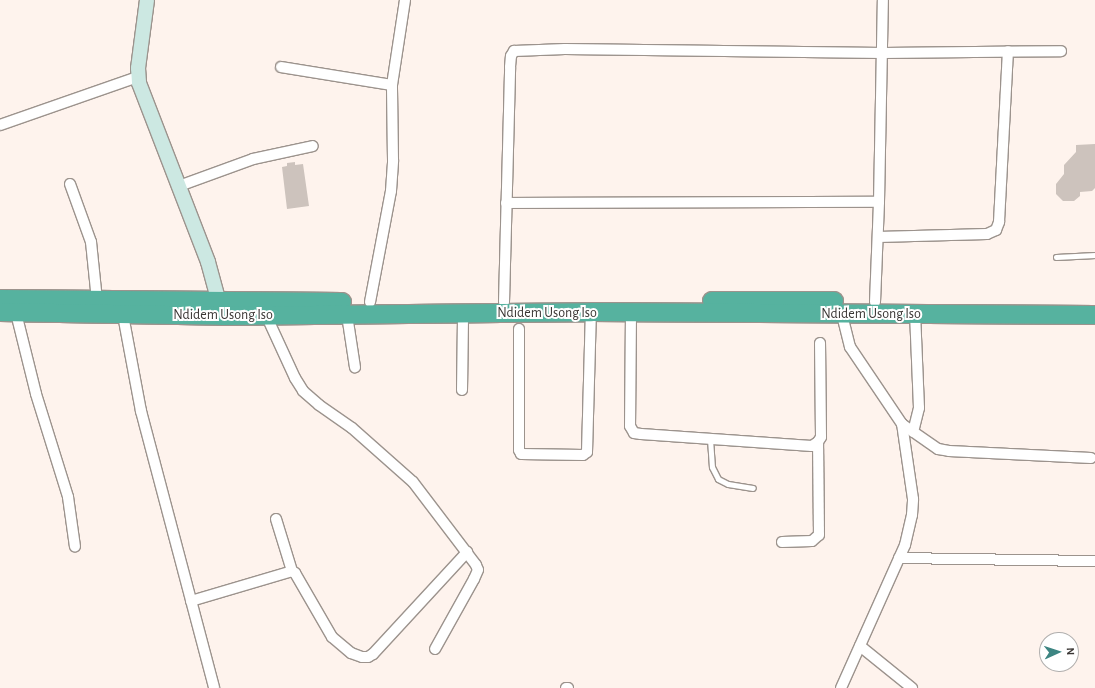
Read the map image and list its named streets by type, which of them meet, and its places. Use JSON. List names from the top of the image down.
{
  "streets": {
    "highway": ["Ndidem Usong Iso"]
  },
  "north": "right"
}
